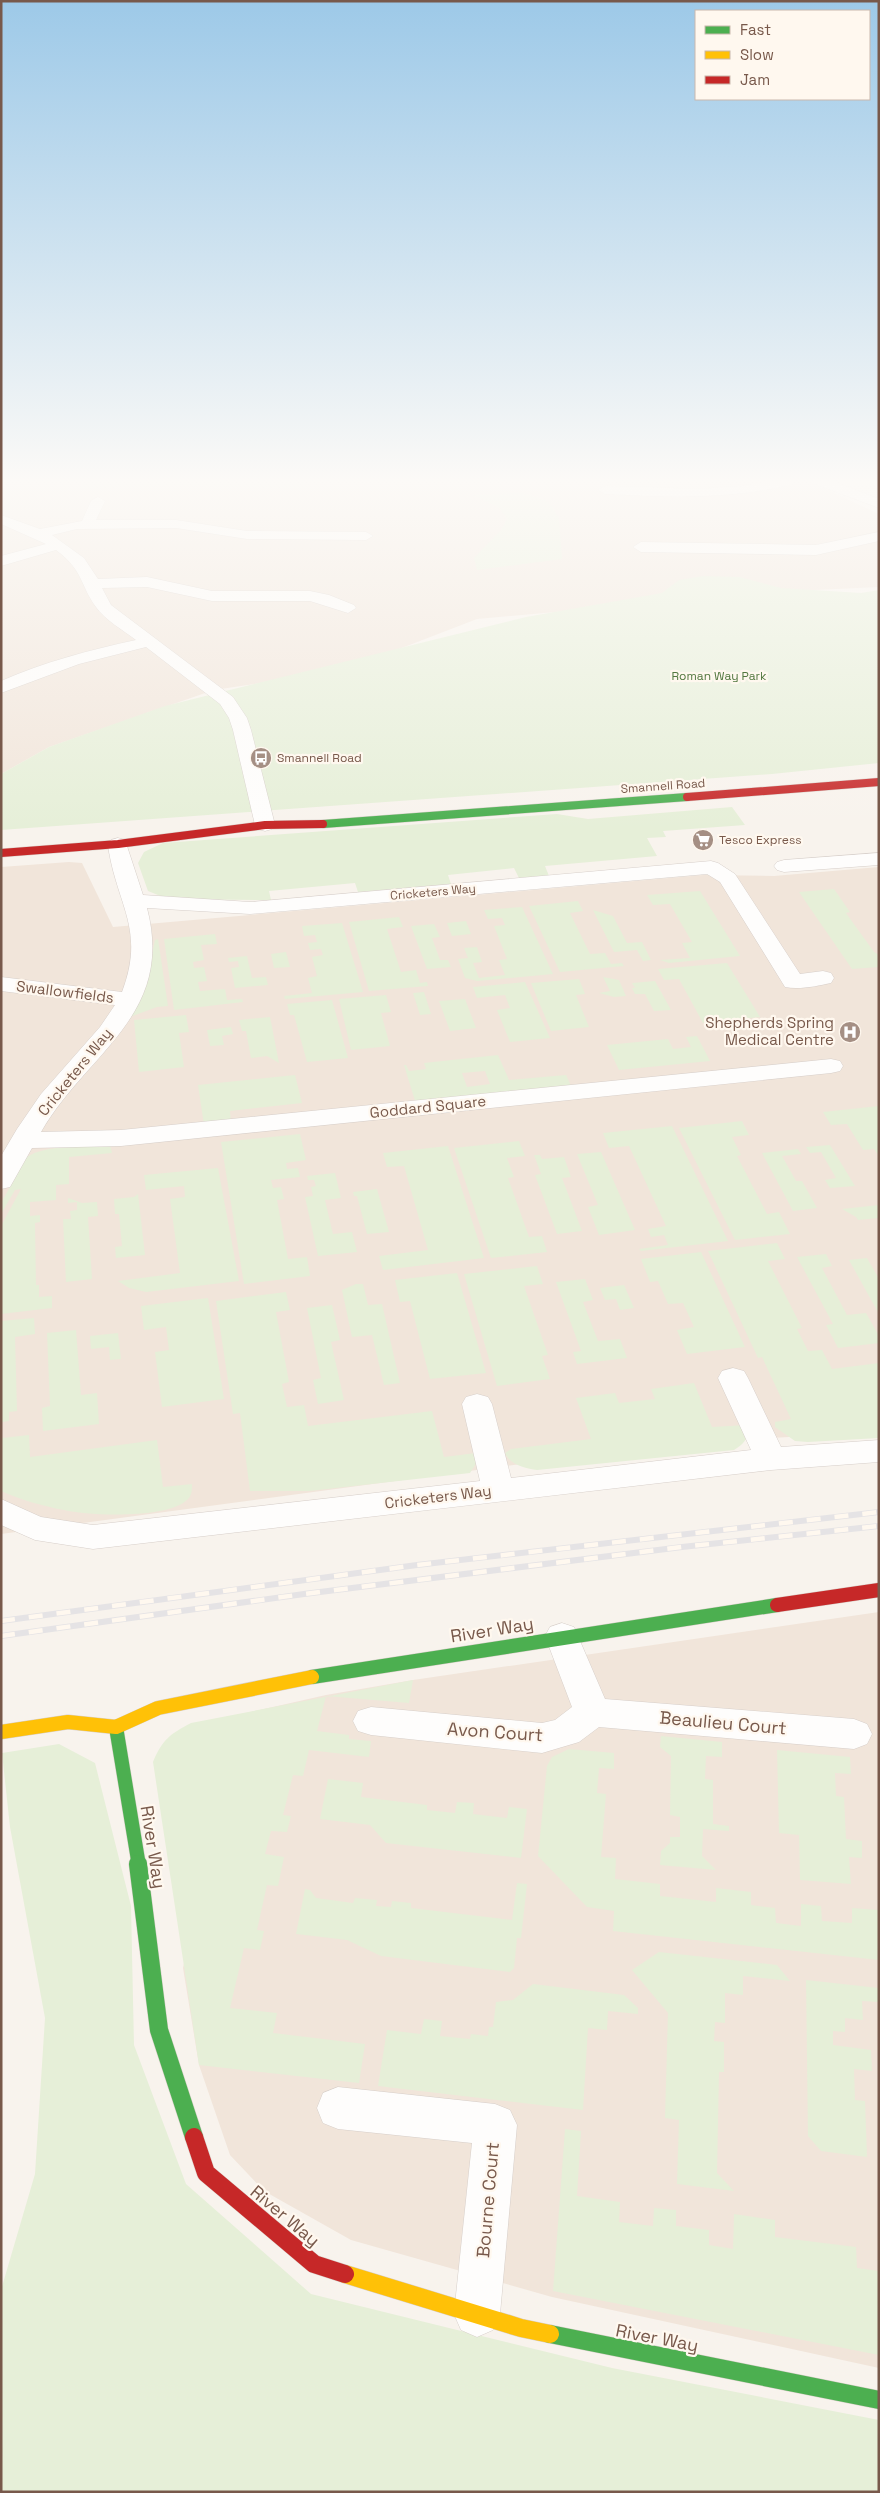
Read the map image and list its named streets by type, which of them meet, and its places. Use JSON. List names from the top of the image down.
{
  "streets": {
    "street": [
      "Smannell Road",
      "Cricketers Way",
      "Swallowfields",
      "Goddard Square",
      "River Way",
      "Beaulieu Court",
      "Avon Court",
      "Bourne Court"
    ]
  },
  "crossings": [
    ["Smannell Road", "Cricketers Way"],
    ["Cricketers Way", "Swallowfields"],
    ["Cricketers Way", "Goddard Square"],
    ["River Way", "Bourne Court"],
    ["Beaulieu Court", "Avon Court"]
  ],
  "parks": ["Roman Way Park"],
  "places": {
    "bus stop": ["Smannell Road"],
    "supermarket": ["Tesco Express"],
    "hospital": ["Shepherds Spring Medical Centre"]
  },
  "legend": ["Fast", "Slow", "Jam"]
}
